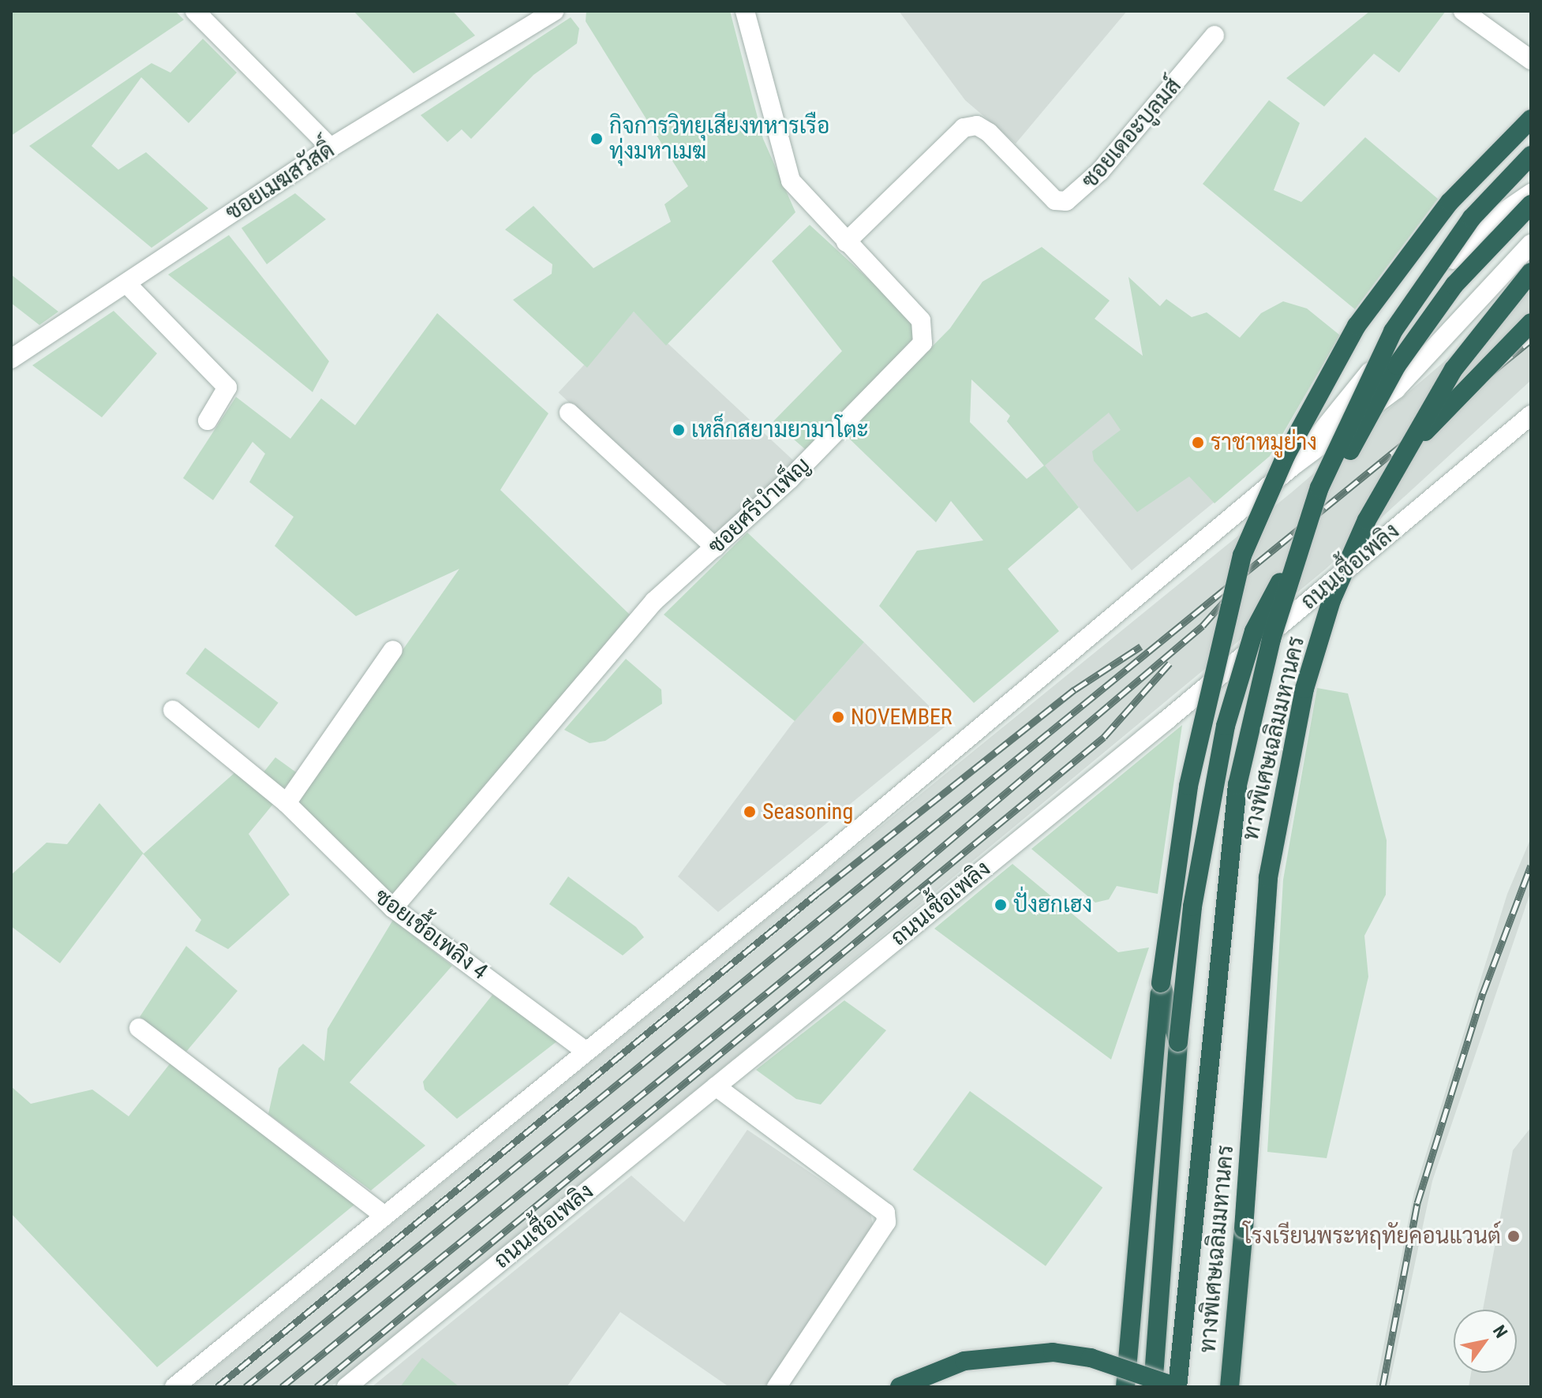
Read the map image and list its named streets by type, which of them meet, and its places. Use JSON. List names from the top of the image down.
{
  "streets": {
    "highway": ["ทางพิเศษเฉลิมมหานคร"],
    "street": [
      "ซอยเดอะบูลมส์",
      "ซอยเมฆสวัสดิ์",
      "ซอยศรีบำเพ็ญ",
      "ถนนเชื้อเพลิง",
      "ซอยเชื้อเพลิง 4"
    ]
  },
  "crossings": [
    ["ซอยเดอะบูลมส์", "ซอยศรีบำเพ็ญ"],
    ["ซอยศรีบำเพ็ญ", "ซอยเชื้อเพลิง 4"]
  ],
  "places": [
    "กิจการวิทยุเสียงทหารเรือ ทุ่งมหาเมฆ",
    "เหล็กสยามยามาโตะ",
    "ราชาหมูย่าง",
    "NOVEMBER",
    "Seasoning",
    "ปั่งฮกเฮง",
    "โรงเรียนพระหฤทัยคอนแวนต์"
  ],
  "north": "top right"
}
